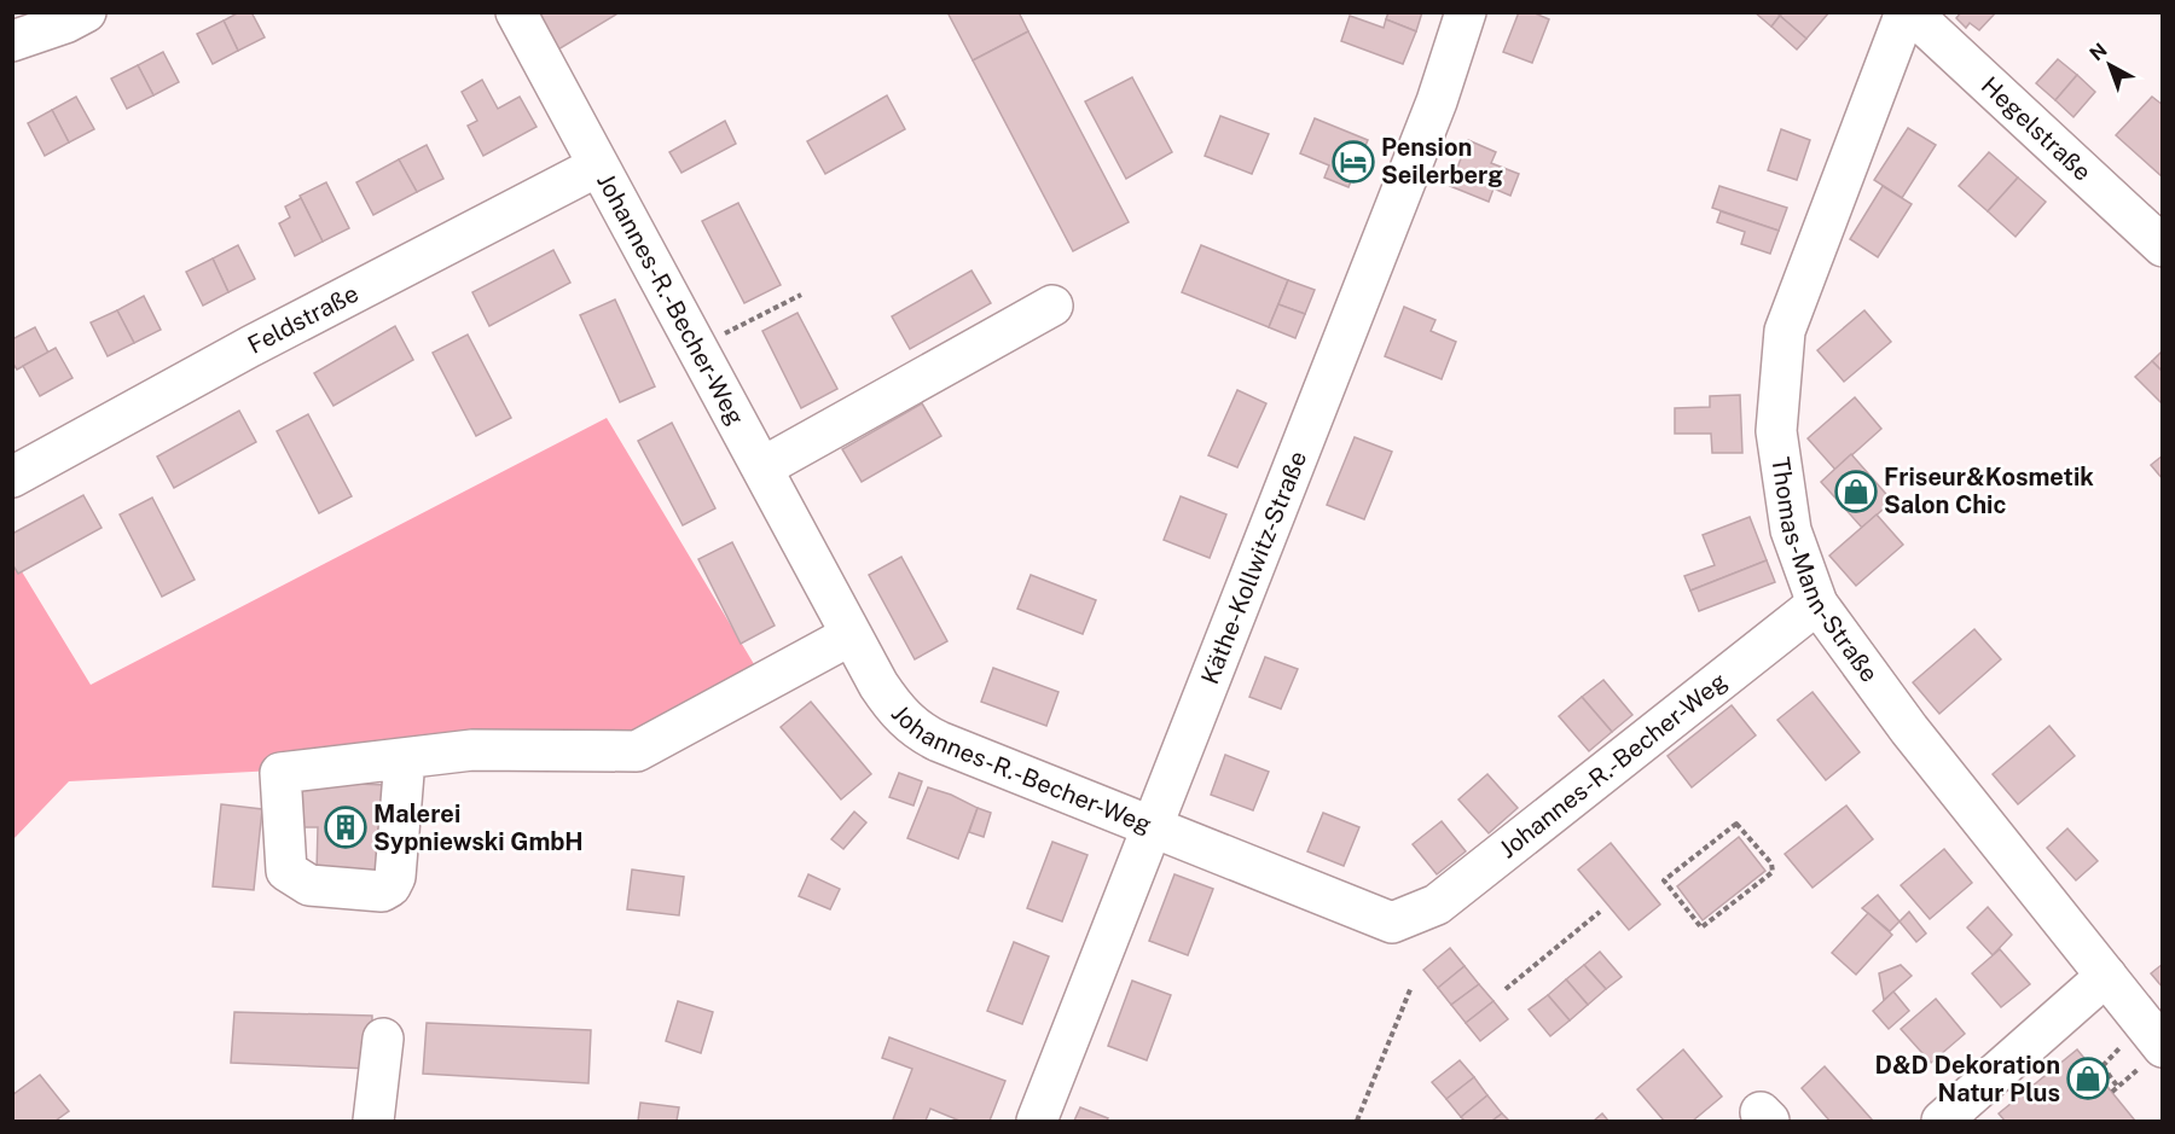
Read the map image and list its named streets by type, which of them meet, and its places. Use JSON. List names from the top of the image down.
{
  "streets": {
    "street": [
      "Hegelstraße",
      "Johannes-R.-Becher-Weg",
      "Feldstraße",
      "Käthe-Kollwitz-Straße",
      "Thomas-Mann-Straße"
    ]
  },
  "crossings": [
    ["Hegelstraße", "Thomas-Mann-Straße"],
    ["Johannes-R.-Becher-Weg", "Feldstraße"],
    ["Johannes-R.-Becher-Weg", "Käthe-Kollwitz-Straße"],
    ["Johannes-R.-Becher-Weg", "Thomas-Mann-Straße"]
  ],
  "places": {
    "hotel": ["Pension Seilerberg"],
    "shop": ["Friseur&Kosmetik Salon Chic", "D&D Dekoration Natur Plus"],
    "building": ["Malerei Sypniewski GmbH"]
  },
  "north": "top left"
}
